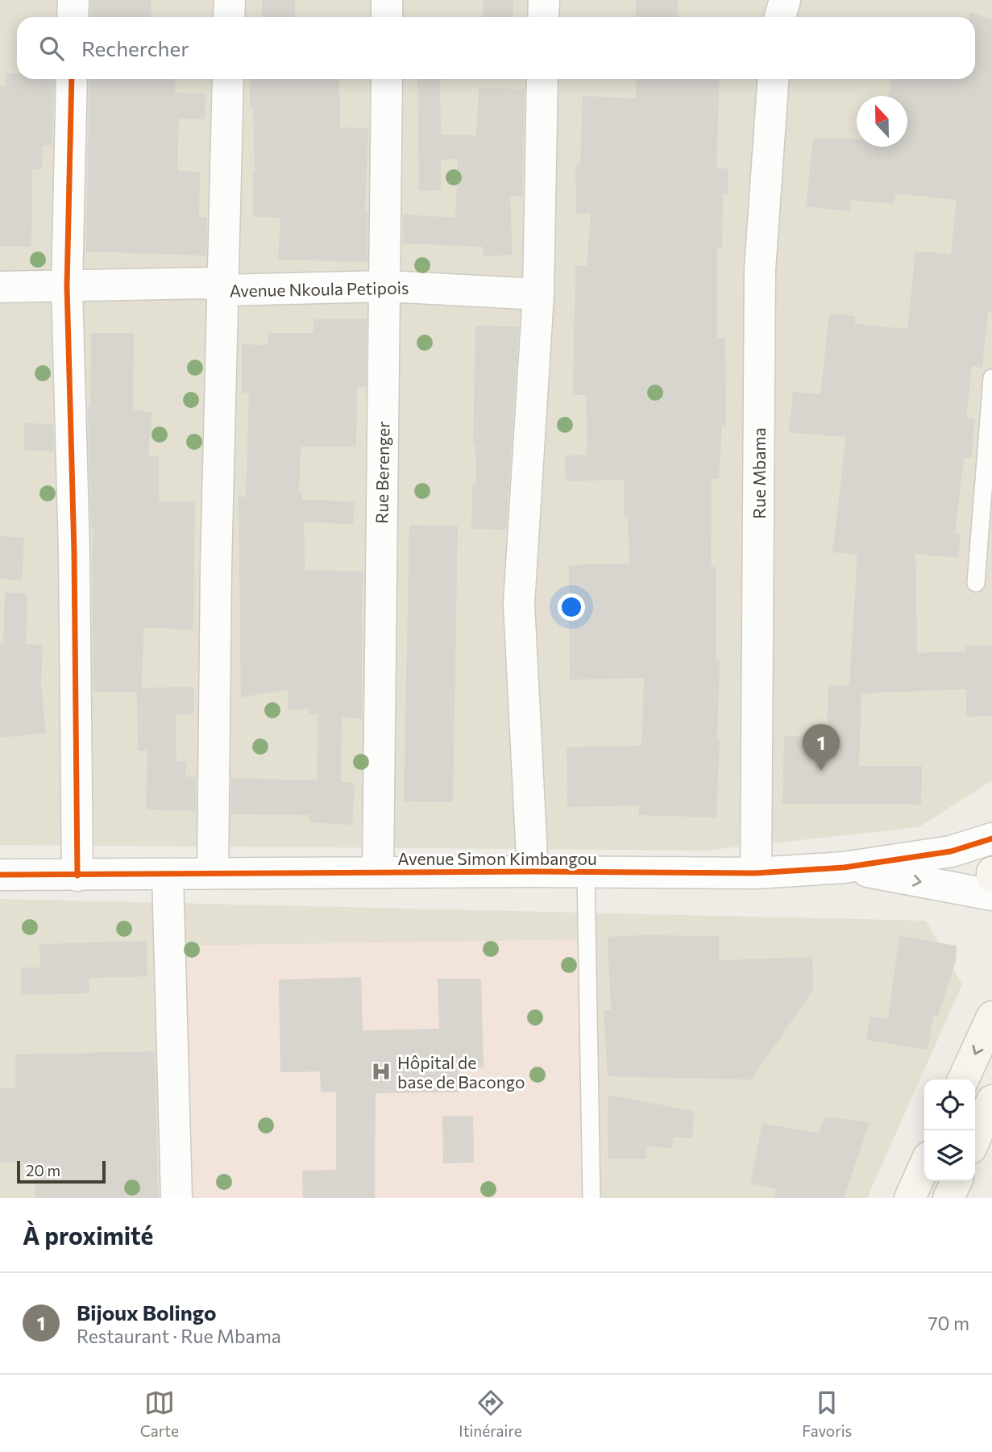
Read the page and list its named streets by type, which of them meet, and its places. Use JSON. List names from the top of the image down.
{
  "streets": {
    "street": [
      "Avenue Nkoula Petipois",
      "Rue Berenger",
      "Rue Mbama",
      "Avenue Simon Kimbangou"
    ]
  },
  "crossings": [
    ["Avenue Nkoula Petipois", "Rue Berenger"],
    ["Rue Berenger", "Avenue Simon Kimbangou"],
    ["Rue Mbama", "Avenue Simon Kimbangou"]
  ],
  "places": {
    "hospital": ["Hôpital de base de Bacongo"]
  },
  "scale_bar": "20 m",
  "north": "top",
  "page": {
    "search": "Rechercher",
    "pins": "1",
    "scale": "20 m",
    "heading": "À proximité",
    "list": [
      {
        "mark": "1",
        "name": "Bijoux Bolingo",
        "note": "Restaurant · Rue Mbama",
        "value": "70 m"
      }
    ],
    "nav": ["Carte", "Itinéraire", "Favoris"]
  }
}
